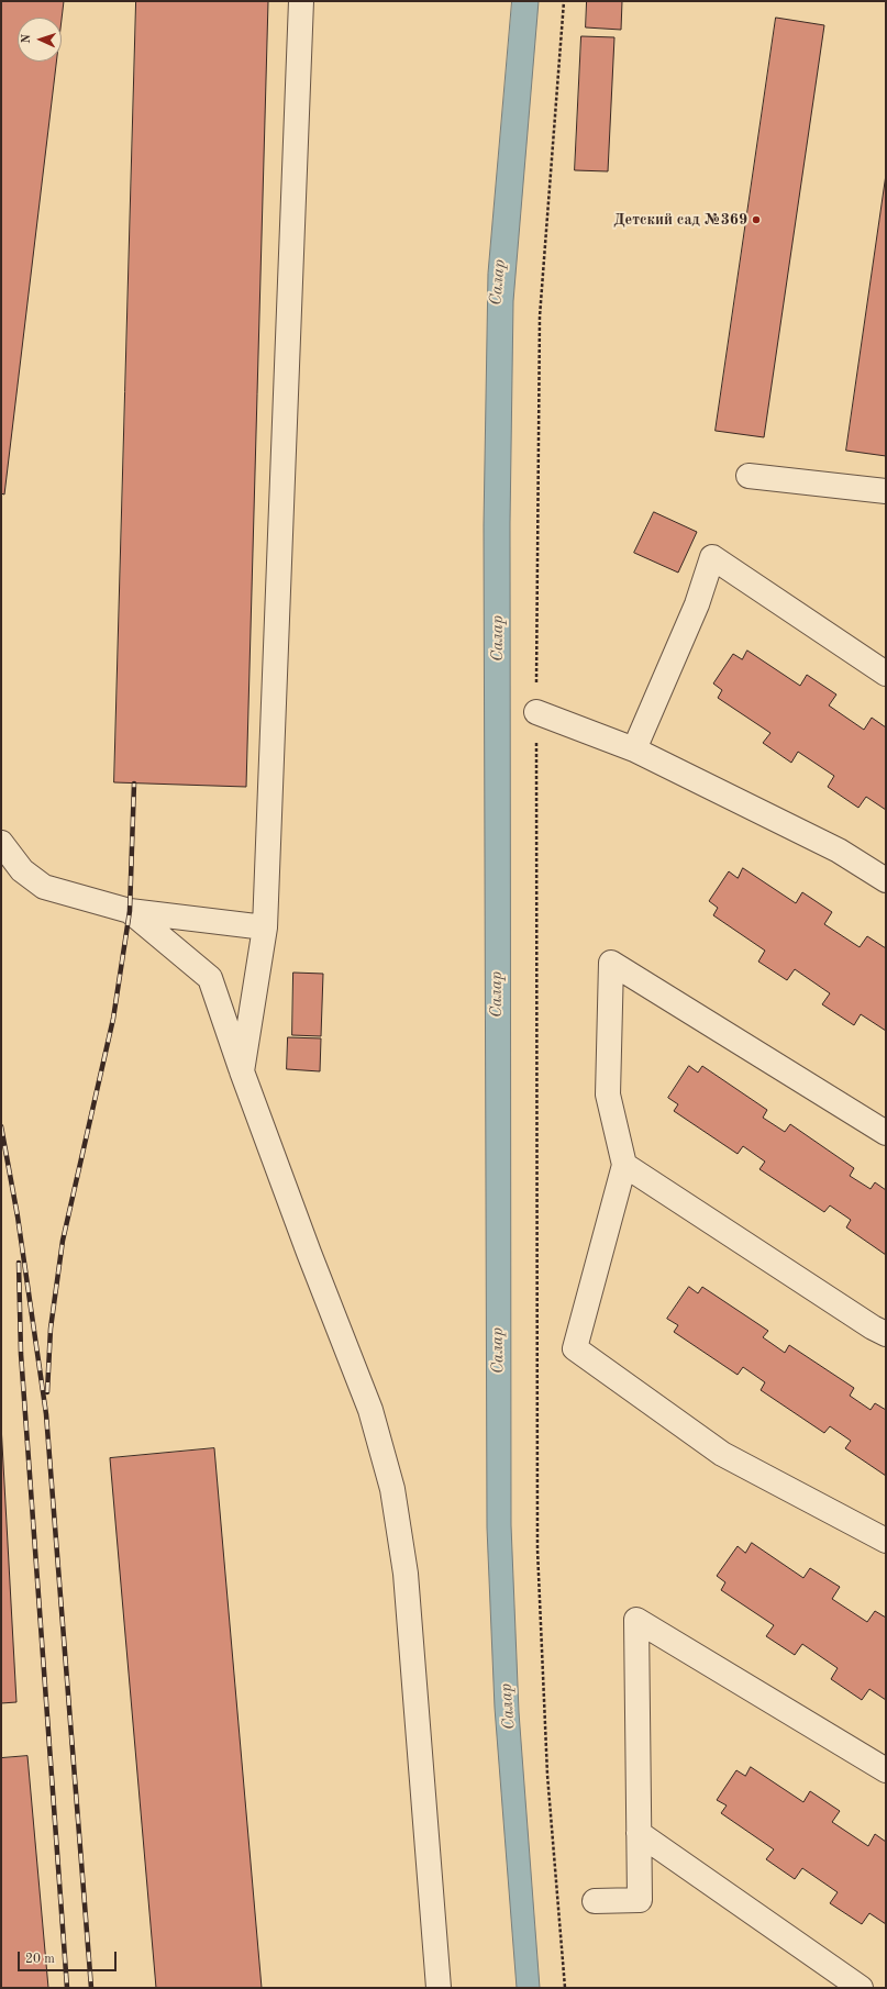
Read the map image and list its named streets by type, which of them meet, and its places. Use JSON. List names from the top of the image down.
{
  "water": ["Салар"],
  "places": ["Детский сад №369"],
  "scale_bar": "20 m",
  "north": "left"
}
